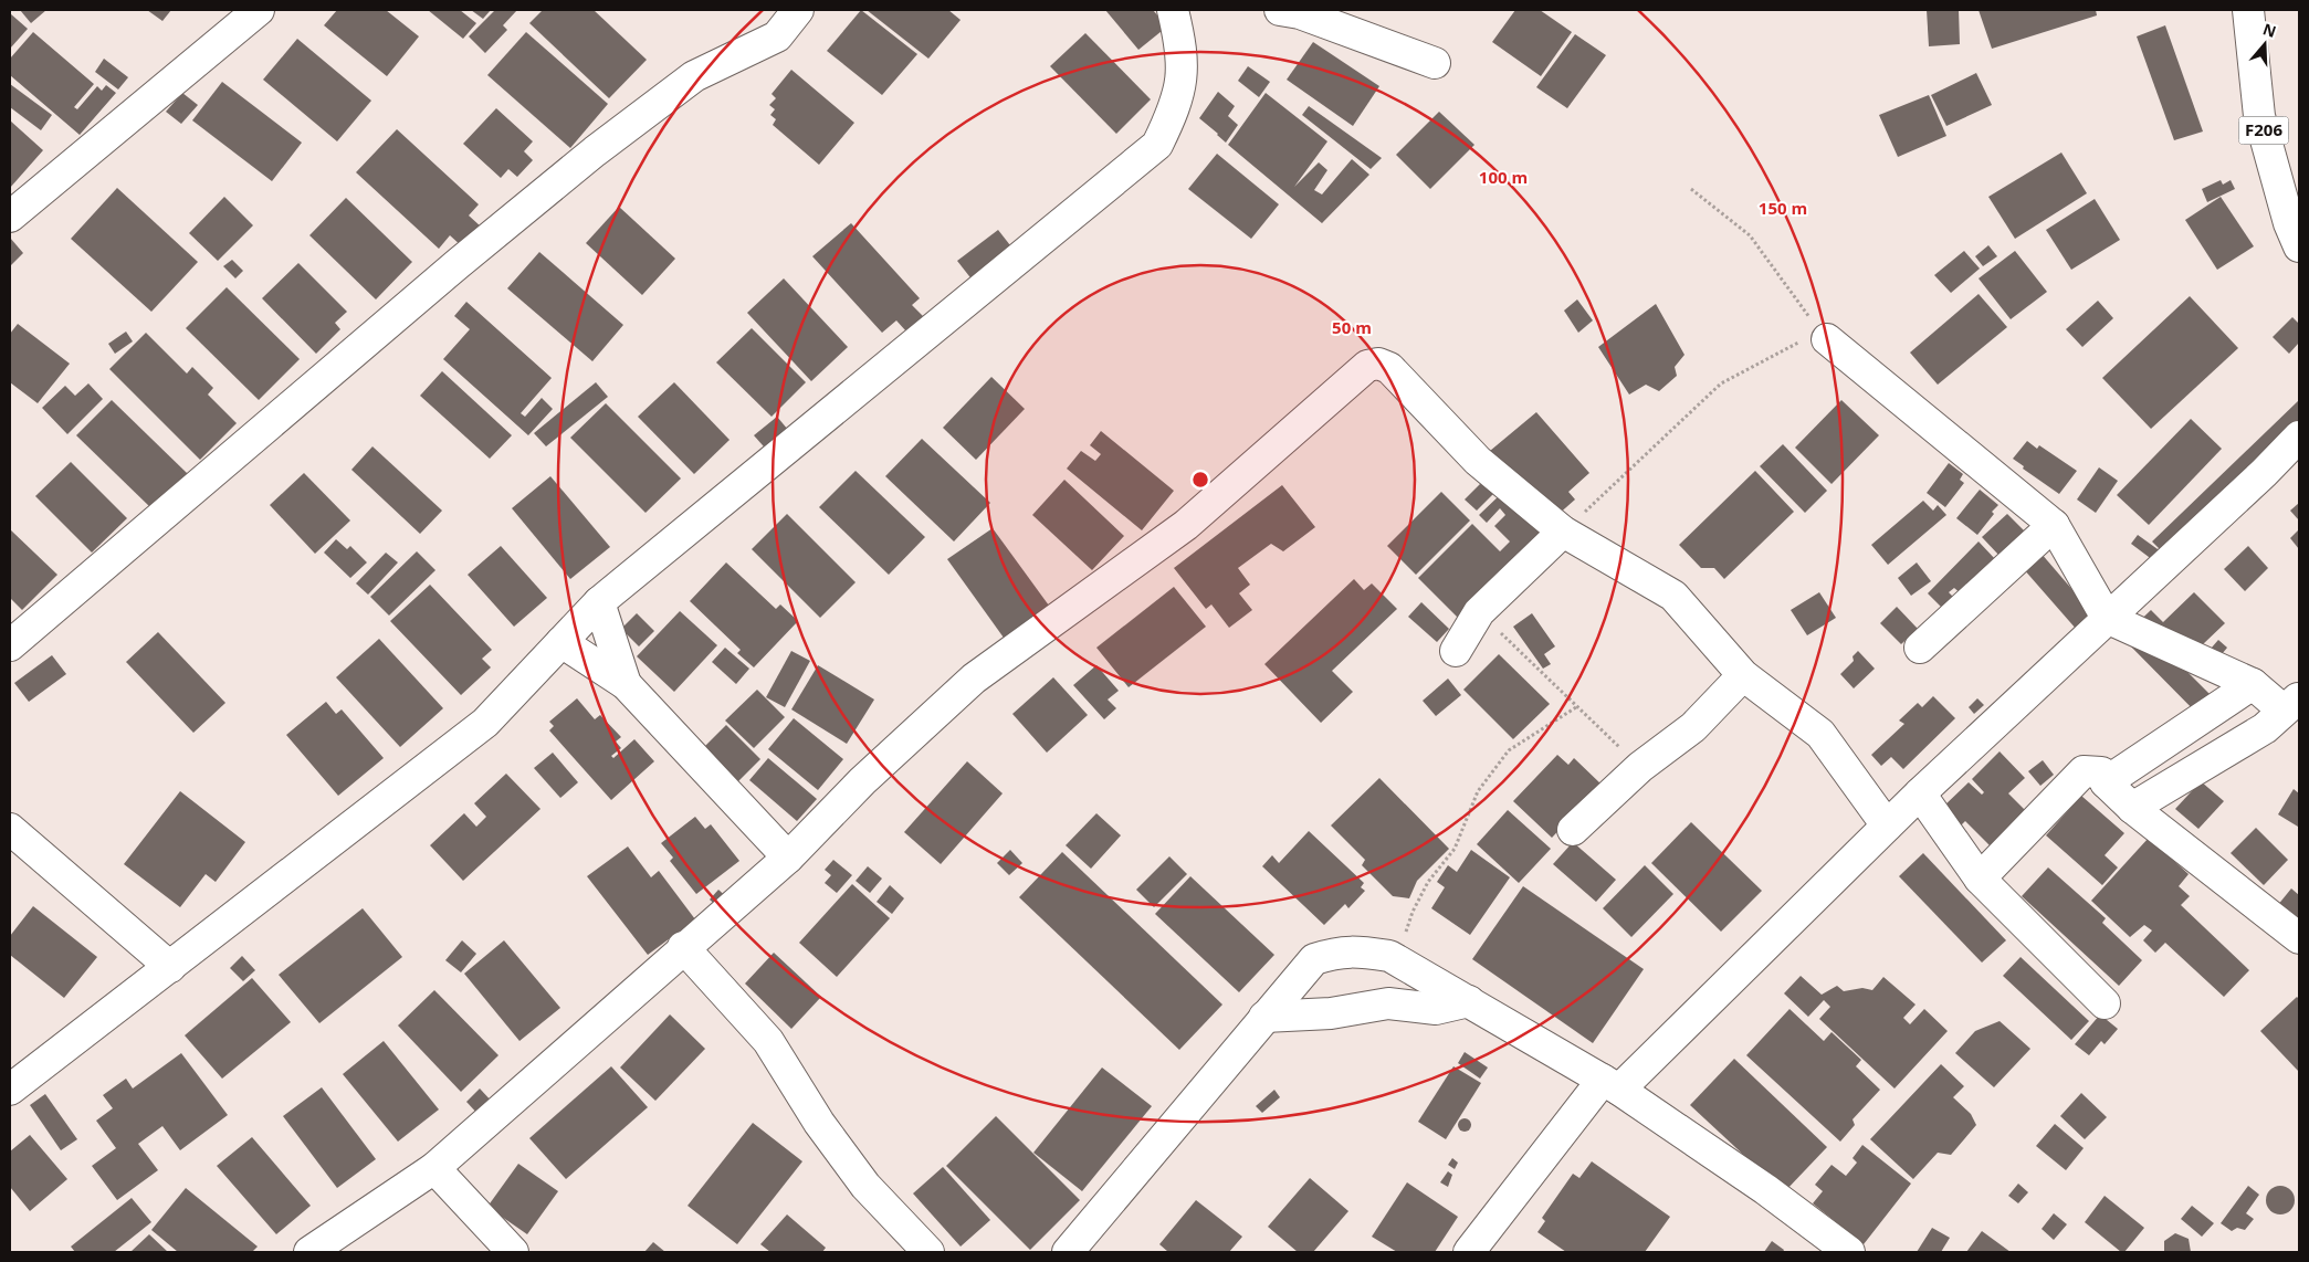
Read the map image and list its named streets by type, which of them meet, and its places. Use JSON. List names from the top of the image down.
{
  "streets": {
    "street": ["F206"]
  },
  "north": "top",
  "rings": ["100 m", "150 m", "50 m"]
}
